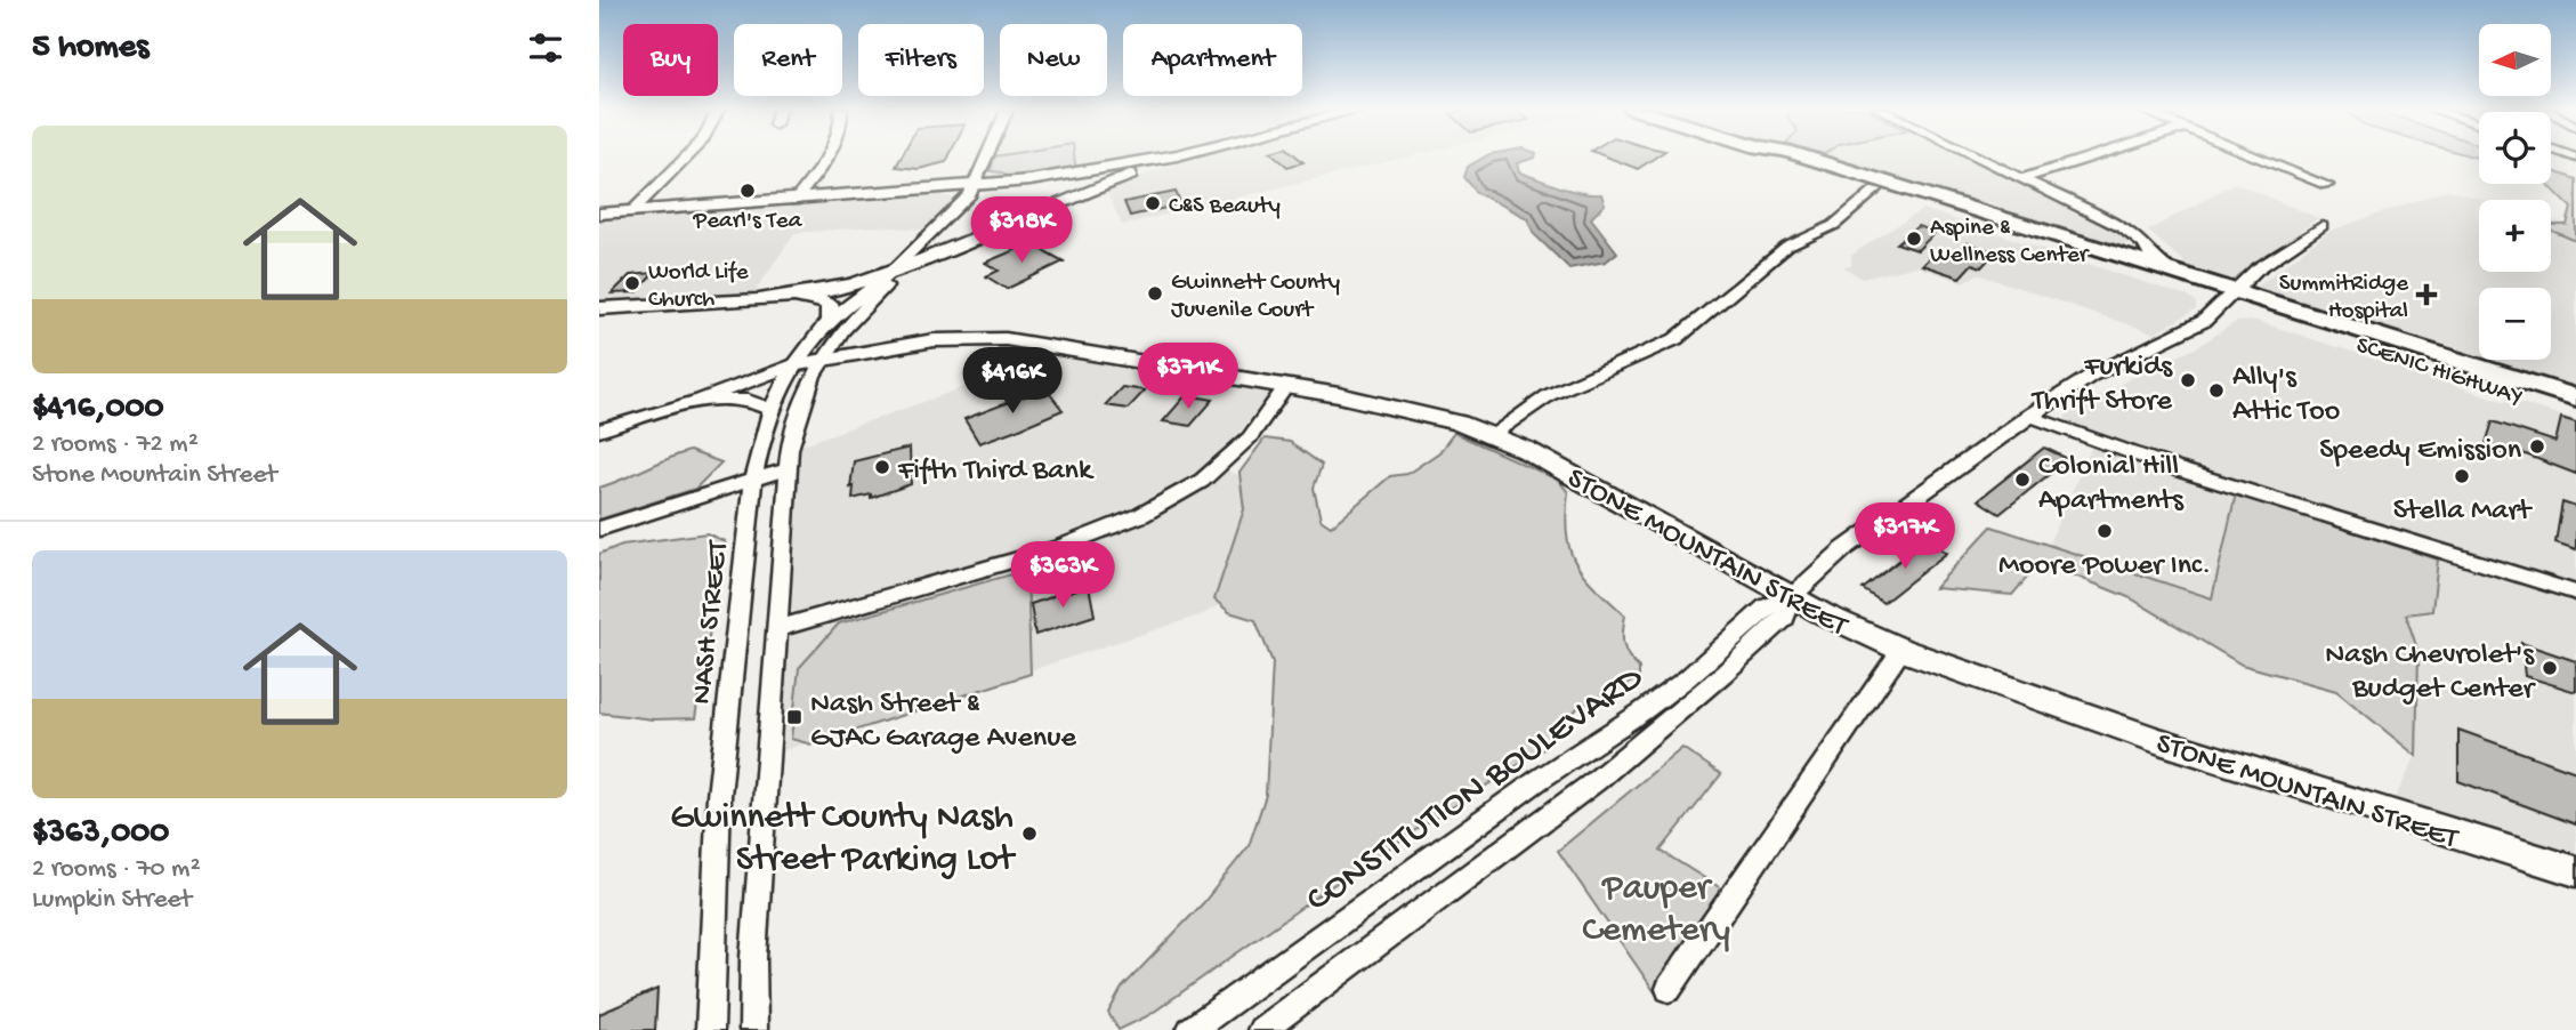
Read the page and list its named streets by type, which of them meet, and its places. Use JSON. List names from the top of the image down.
{
  "streets": {
    "highway": ["SCENIC HIGHWAY"],
    "main road": ["STONE MOUNTAIN STREET"],
    "street": ["NASH STREET", "CONSTITUTION BOULEVARD"]
  },
  "crossings": [
    ["SCENIC HIGHWAY", "CONSTITUTION BOULEVARD"],
    ["STONE MOUNTAIN STREET", "NASH STREET"],
    ["STONE MOUNTAIN STREET", "CONSTITUTION BOULEVARD"]
  ],
  "parks": ["Pauper Cemetery"],
  "places": {
    "other": [
      "Pearl's Tea",
      "C&S Beauty",
      "Aspine & Wellness Center",
      "World Life Church",
      "Gwinnett County Juvenile Court",
      "Furkids Thrift Store",
      "Ally's Attic Too",
      "Speedy Emission",
      "Fifth Third Bank",
      "Stella Mart",
      "Colonial Hill Apartments",
      "Moore Power Inc.",
      "Nash Chevrolet's Budget Center",
      "Gwinnett County Nash Street Parking Lot"
    ],
    "health": ["SummitRidge Hospital"],
    "transit": ["Nash Street & GJAC Garage Avenue"]
  },
  "north": "left",
  "page": {
    "heading": "5 homes",
    "map_buttons": ["+", "−"],
    "chip": [
      "Buy",
      "Rent",
      "Filters",
      "New",
      "Apartment"
    ],
    "list": [
      {
        "name": "$416,000",
        "note": "2 rooms · 72 m² · Stone Mountain Street"
      },
      {
        "name": "$363,000",
        "note": "2 rooms · 70 m² · Lumpkin Street"
      }
    ],
    "price": [
      "$318K",
      "$371K",
      "$416K",
      "$317K",
      "$363K"
    ]
  }
}
